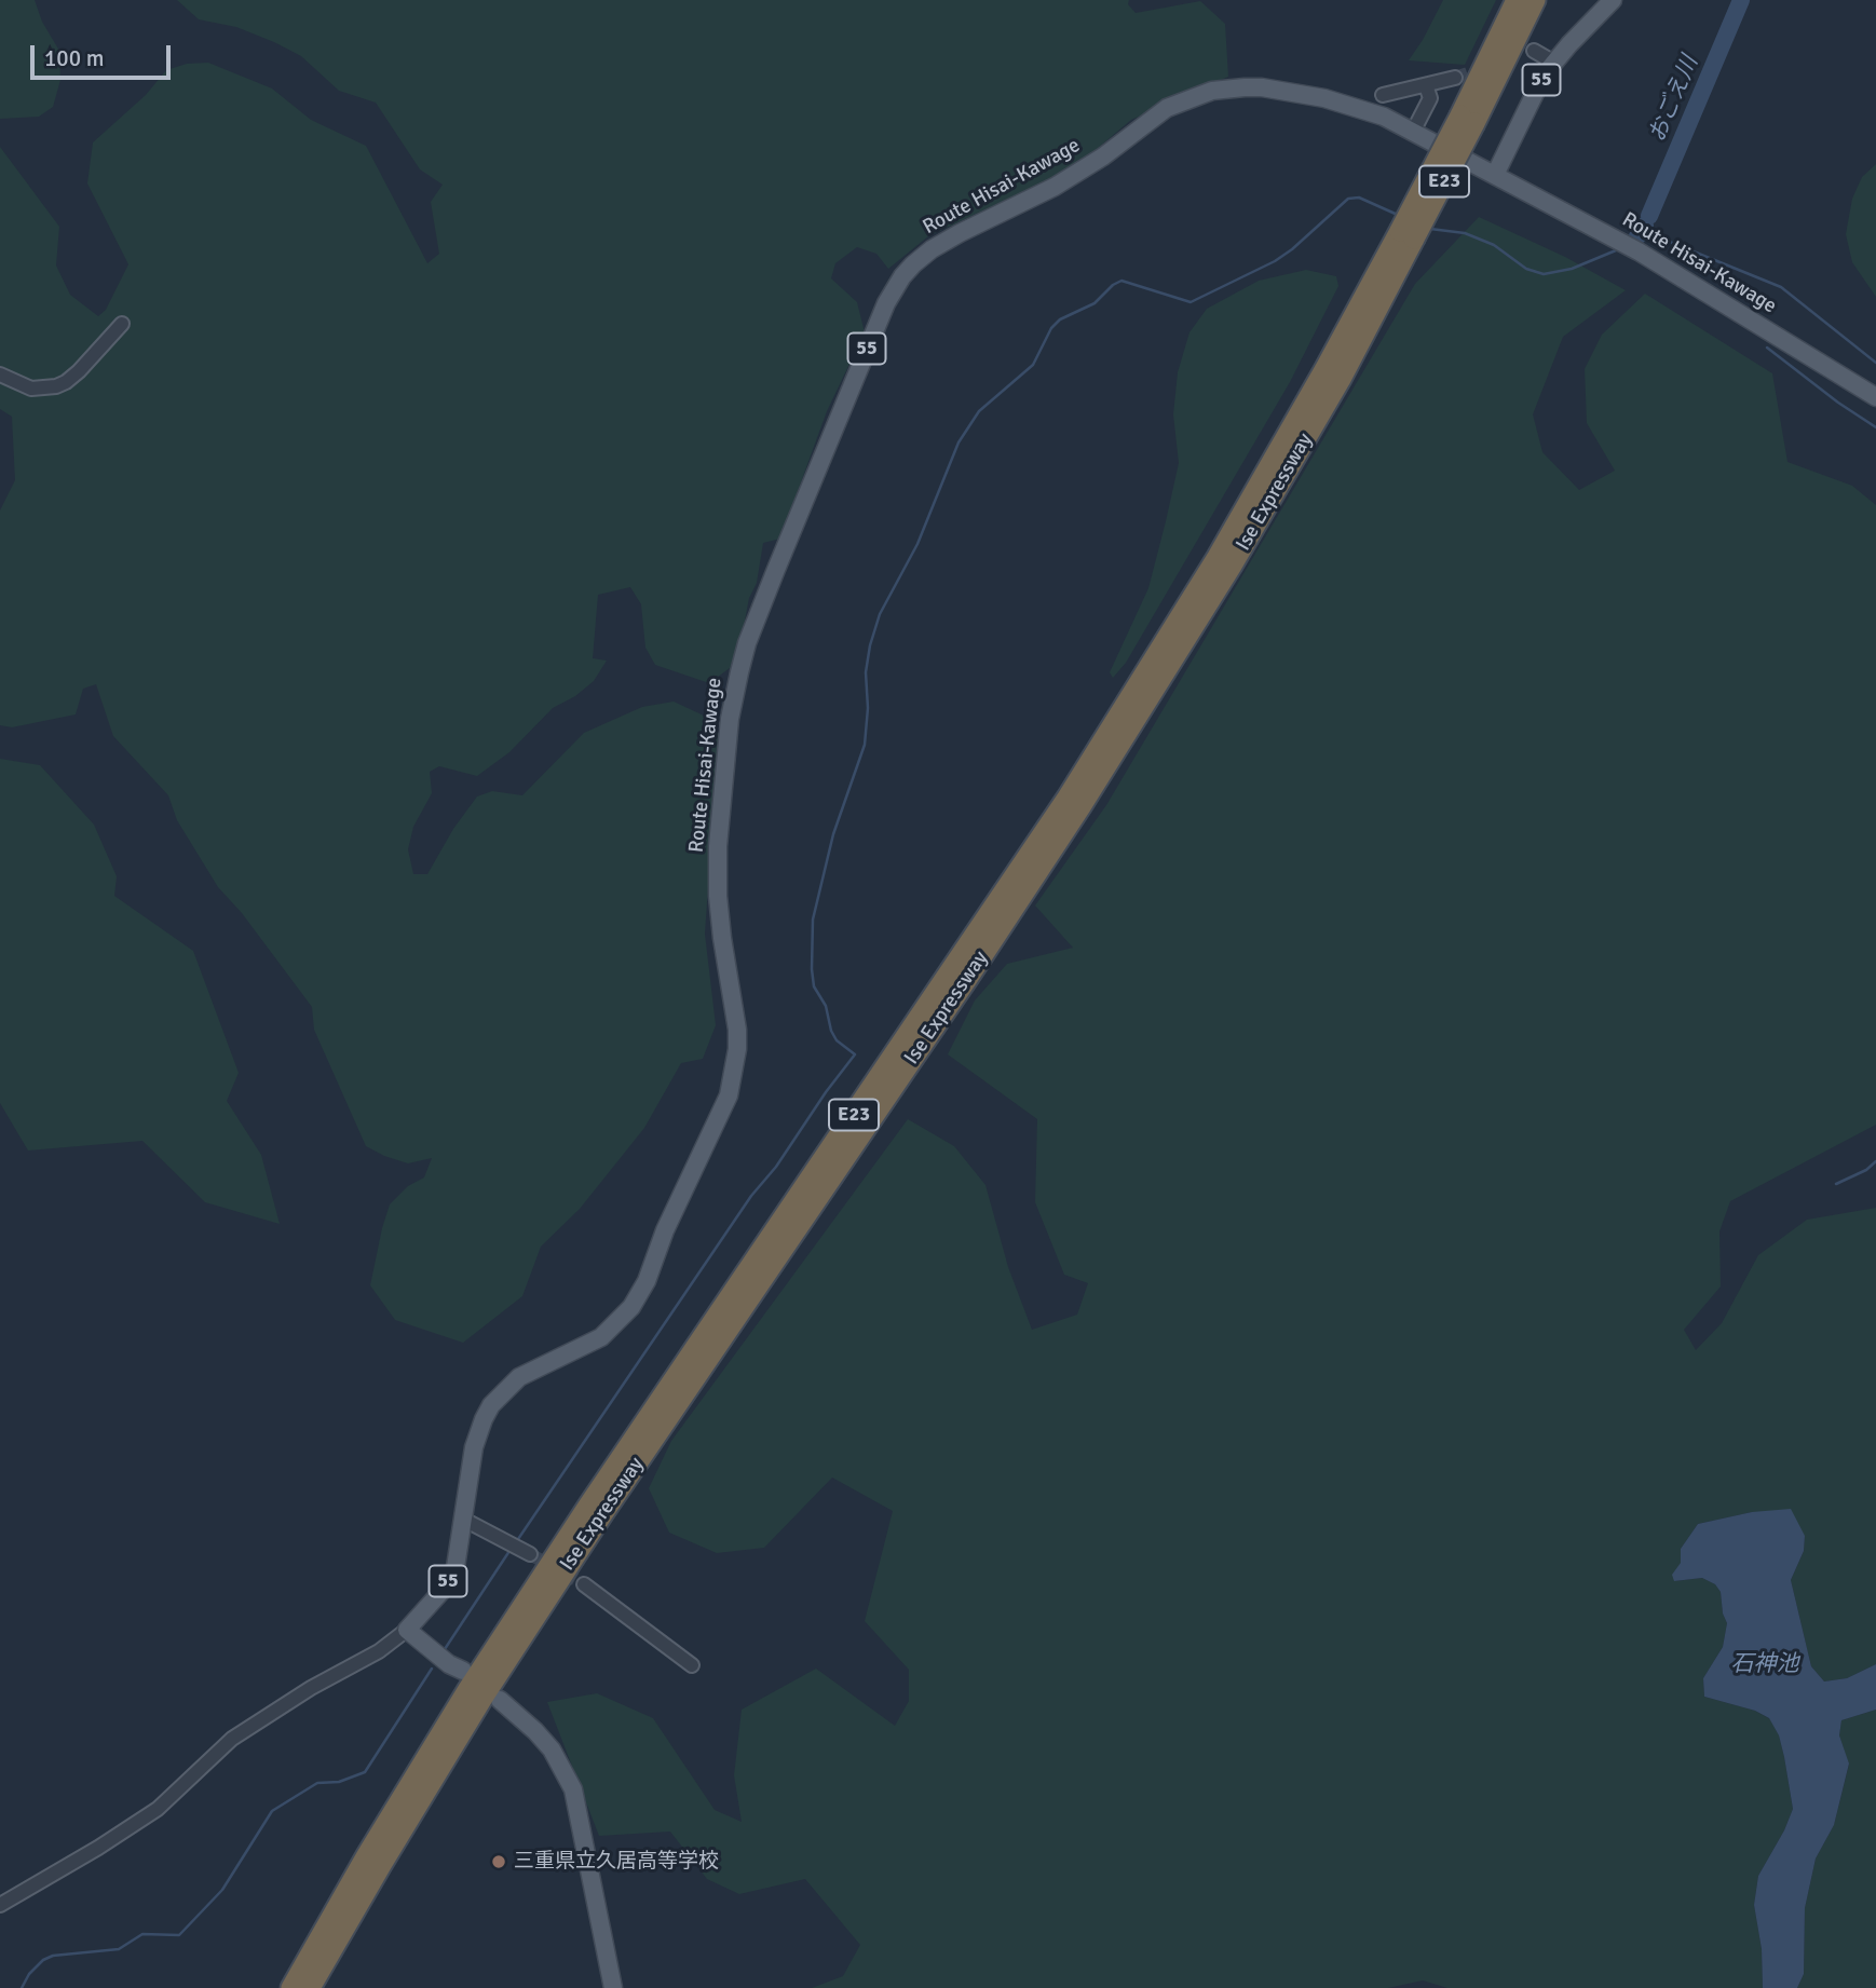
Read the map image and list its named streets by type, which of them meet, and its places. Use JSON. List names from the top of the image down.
{
  "streets": {
    "highway": ["E23", "Ise Expressway"],
    "main road": ["55", "Route Hisai-Kawage"]
  },
  "crossings": [
    ["55", "Route Hisai-Kawage"]
  ],
  "water": ["おごえ川", "石神池"],
  "places": ["三重県立久居高等学校"],
  "scale_bar": "100 m"
}
